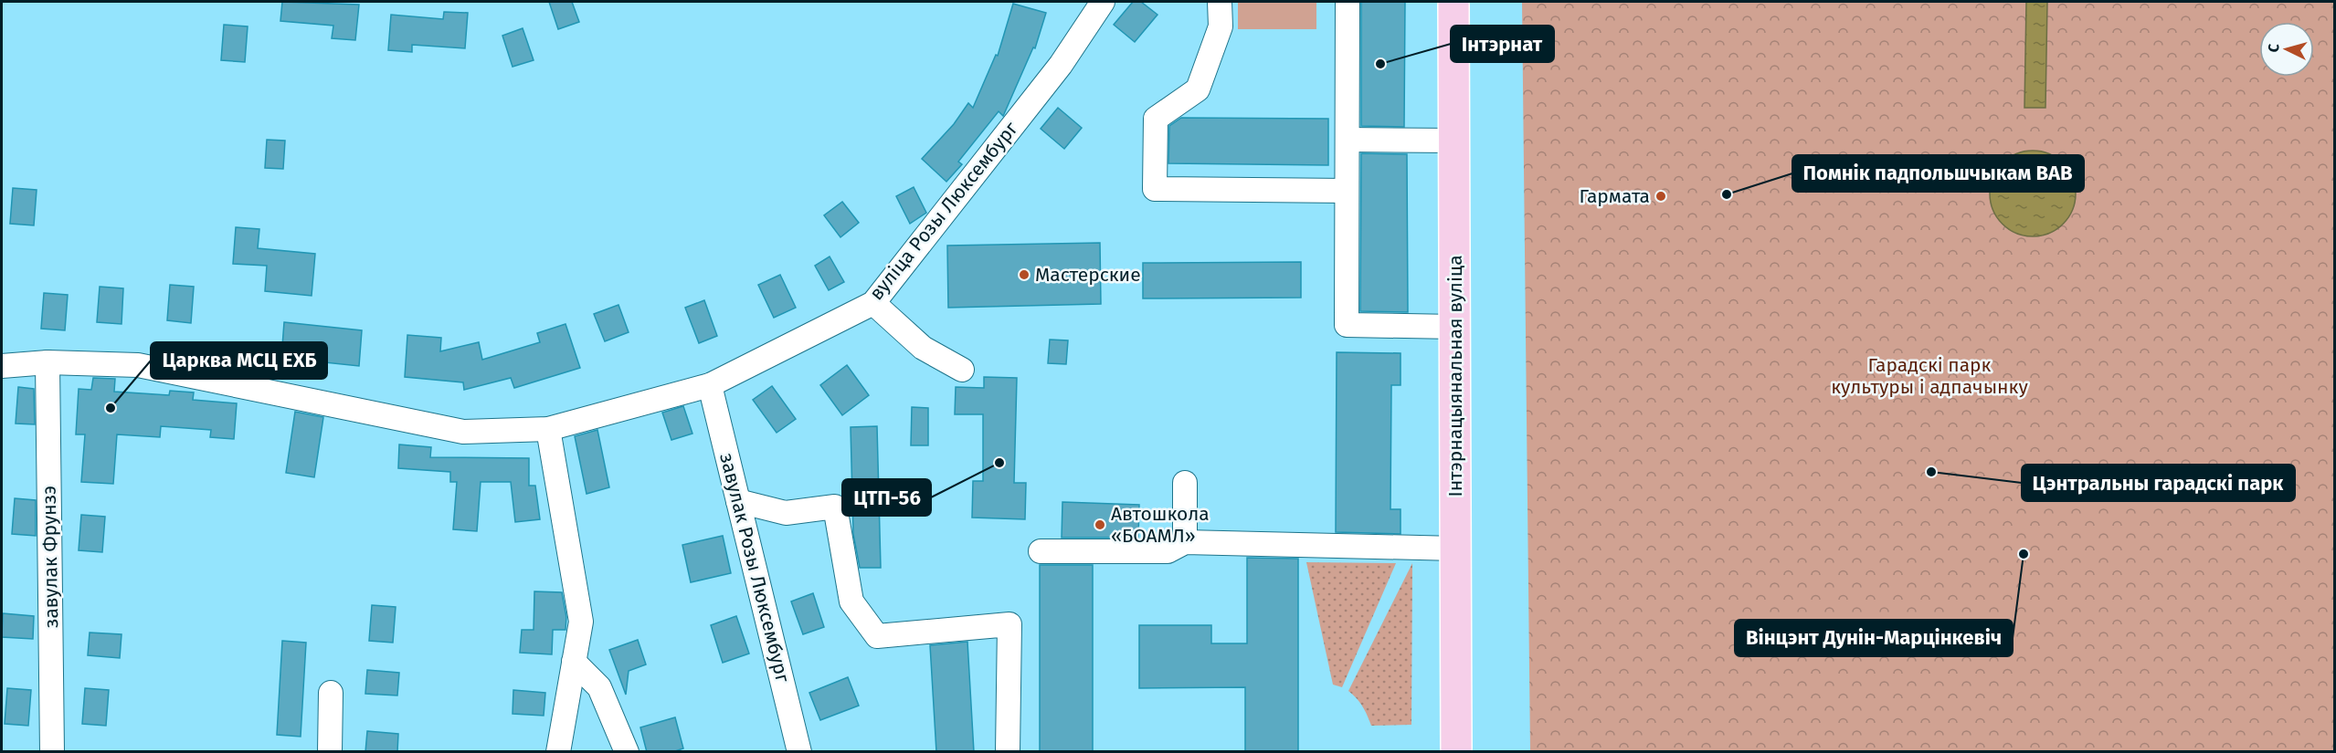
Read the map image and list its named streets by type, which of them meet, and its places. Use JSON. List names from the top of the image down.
{
  "streets": {
    "main road": ["Інтэрнацыянальная вуліца"],
    "street": ["вуліца Розы Люксембург", "завулак Фрунзэ", "завулак Розы Люксембург"]
  },
  "crossings": [
    ["вуліца Розы Люксембург", "завулак Фрунзэ"],
    ["вуліца Розы Люксембург", "завулак Розы Люксембург"]
  ],
  "parks": ["Гарадскі парк культуры і адпачынку"],
  "places": [
    "Інтэрнат",
    "Помнік падпольшчыкам ВАВ",
    "Гармата",
    "Мастерские",
    "Царква МСЦ ЕХБ",
    "ЦТП-56",
    "Цэнтральны гарадскі парк",
    "Автошкола «БОАМЛ»",
    "Вінцэнт Дунін-Марцінкевіч"
  ],
  "north": "left"
}
